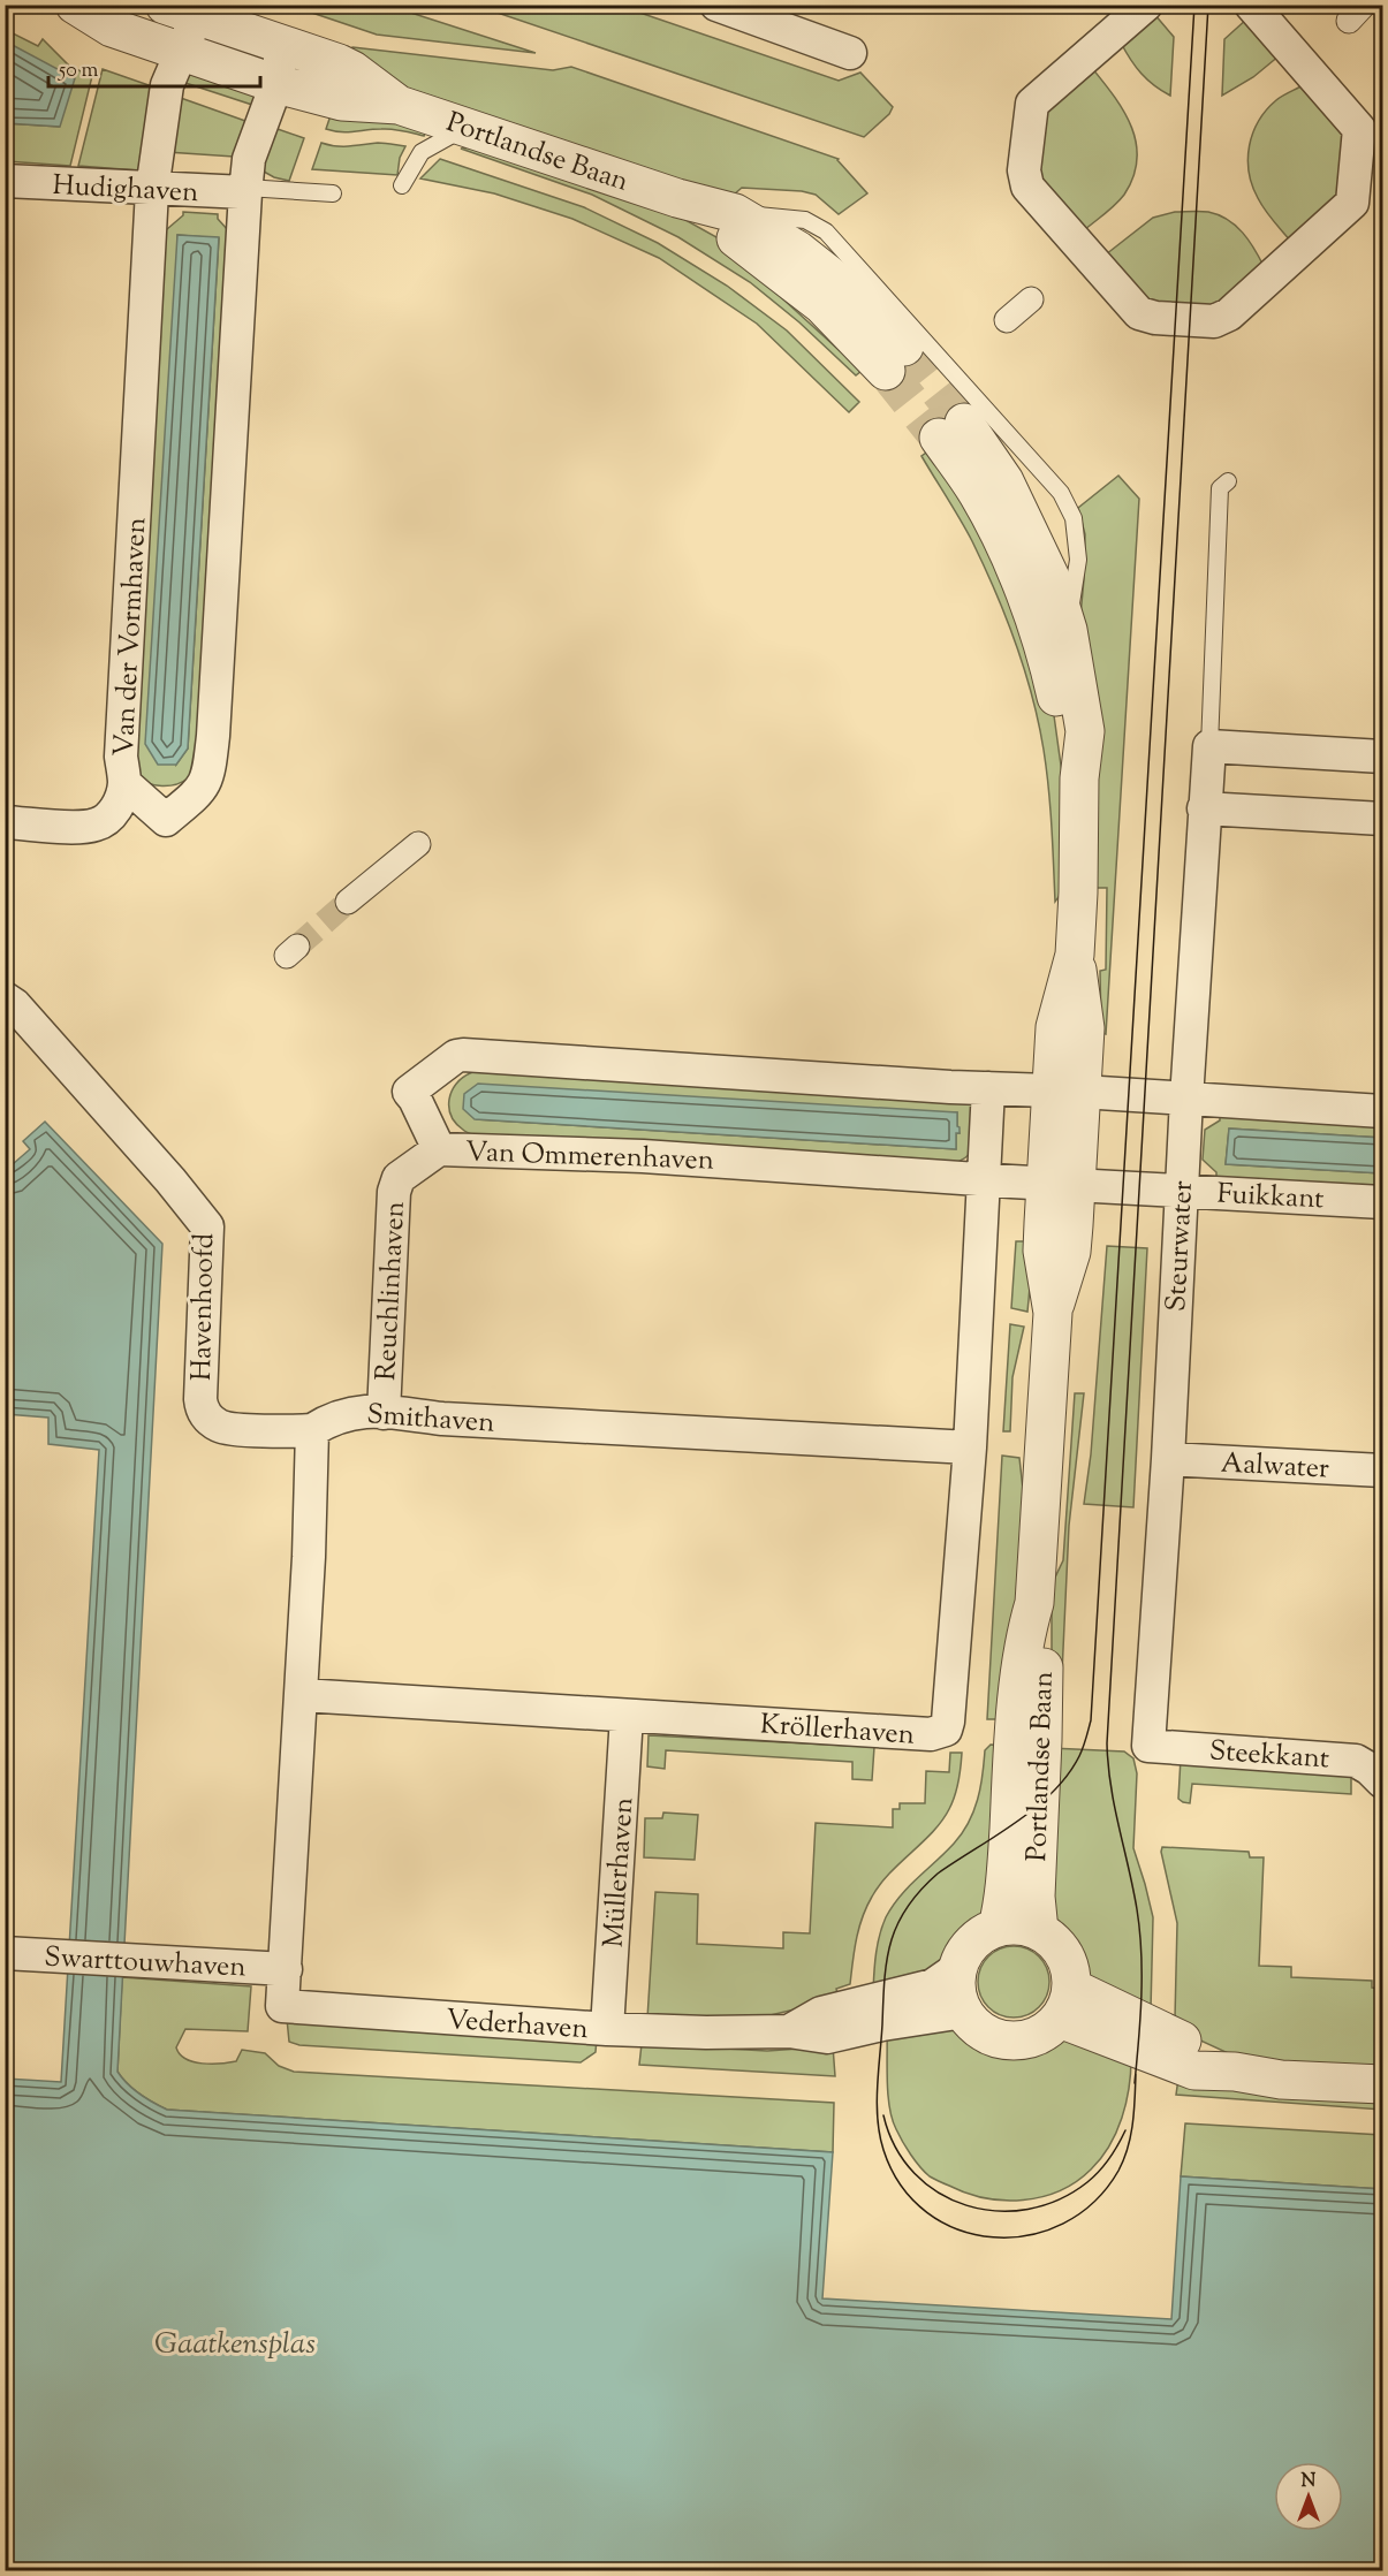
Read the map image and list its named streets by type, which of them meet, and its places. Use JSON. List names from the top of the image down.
{
  "streets": {
    "street": [
      "Portlandse Baan",
      "Hudighaven",
      "Van der Vormhaven",
      "Van Ommerenhaven",
      "Fuikkant",
      "Steurwater",
      "Reuchlinhaven",
      "Havenhoofd",
      "Smithaven",
      "Aalwater",
      "Kröllerhaven",
      "Steekkant",
      "Müllerhaven",
      "Swarttouwhaven",
      "Vederhaven"
    ]
  },
  "crossings": [
    ["Portlandse Baan", "Van der Vormhaven"],
    ["Portlandse Baan", "Van Ommerenhaven"],
    ["Portlandse Baan", "Fuikkant"],
    ["Portlandse Baan", "Vederhaven"],
    ["Hudighaven", "Van der Vormhaven"],
    ["Van Ommerenhaven", "Fuikkant"],
    ["Van Ommerenhaven", "Reuchlinhaven"],
    ["Van Ommerenhaven", "Kröllerhaven"],
    ["Fuikkant", "Steurwater"],
    ["Steurwater", "Aalwater"],
    ["Steurwater", "Steekkant"],
    ["Reuchlinhaven", "Smithaven"],
    ["Havenhoofd", "Smithaven"],
    ["Smithaven", "Kröllerhaven"],
    ["Kröllerhaven", "Müllerhaven"],
    ["Müllerhaven", "Vederhaven"],
    ["Swarttouwhaven", "Vederhaven"]
  ],
  "water": ["Gaatkensplas"],
  "scale_bar": "50 m",
  "north": "top"
}
